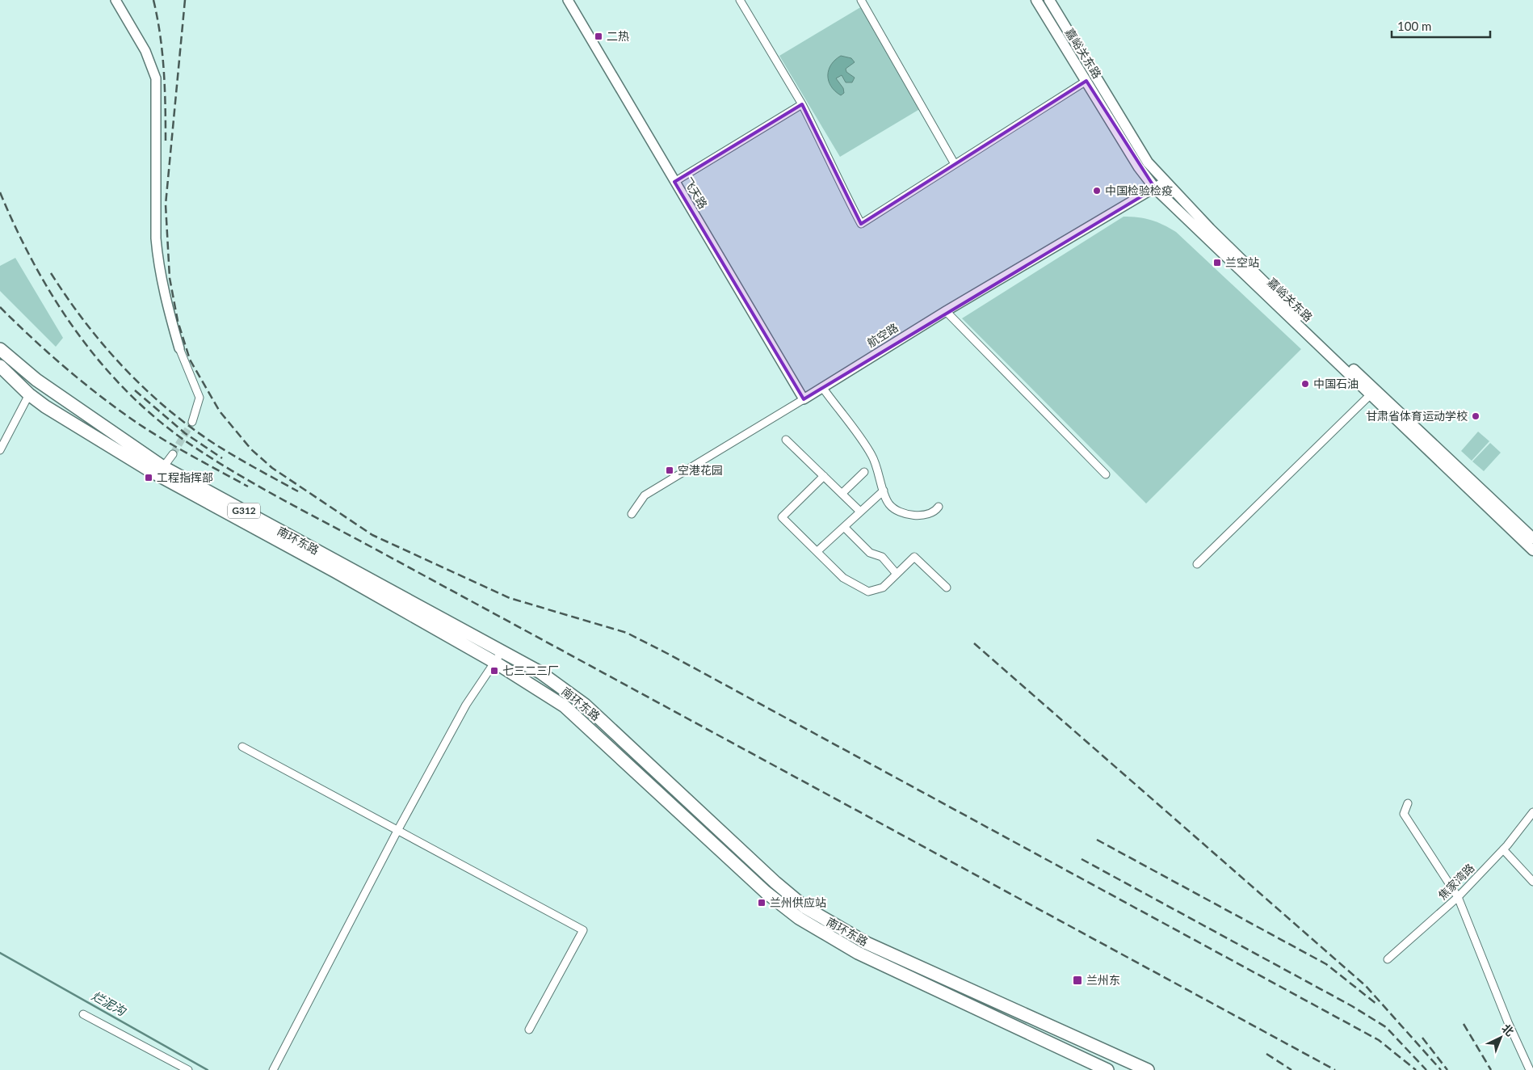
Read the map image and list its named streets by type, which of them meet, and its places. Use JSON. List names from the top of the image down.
{
  "streets": {
    "highway": ["G312", "南环东路"],
    "main road": ["嘉峪关东路"],
    "street": ["飞天路", "航空路", "焦家湾路"]
  },
  "crossings": [
    ["嘉峪关东路", "航空路"],
    ["飞天路", "航空路"]
  ],
  "water": ["烂泥沟"],
  "places": {
    "transit": [
      "二热",
      "兰空站",
      "空港花园",
      "工程指挥部",
      "七三二三厂",
      "兰州供应站",
      "兰州东"
    ],
    "other": ["中国检验检疫", "中国石油", "甘肃省体育运动学校"]
  },
  "scale_bar": "100 m",
  "north": "top right"
}
